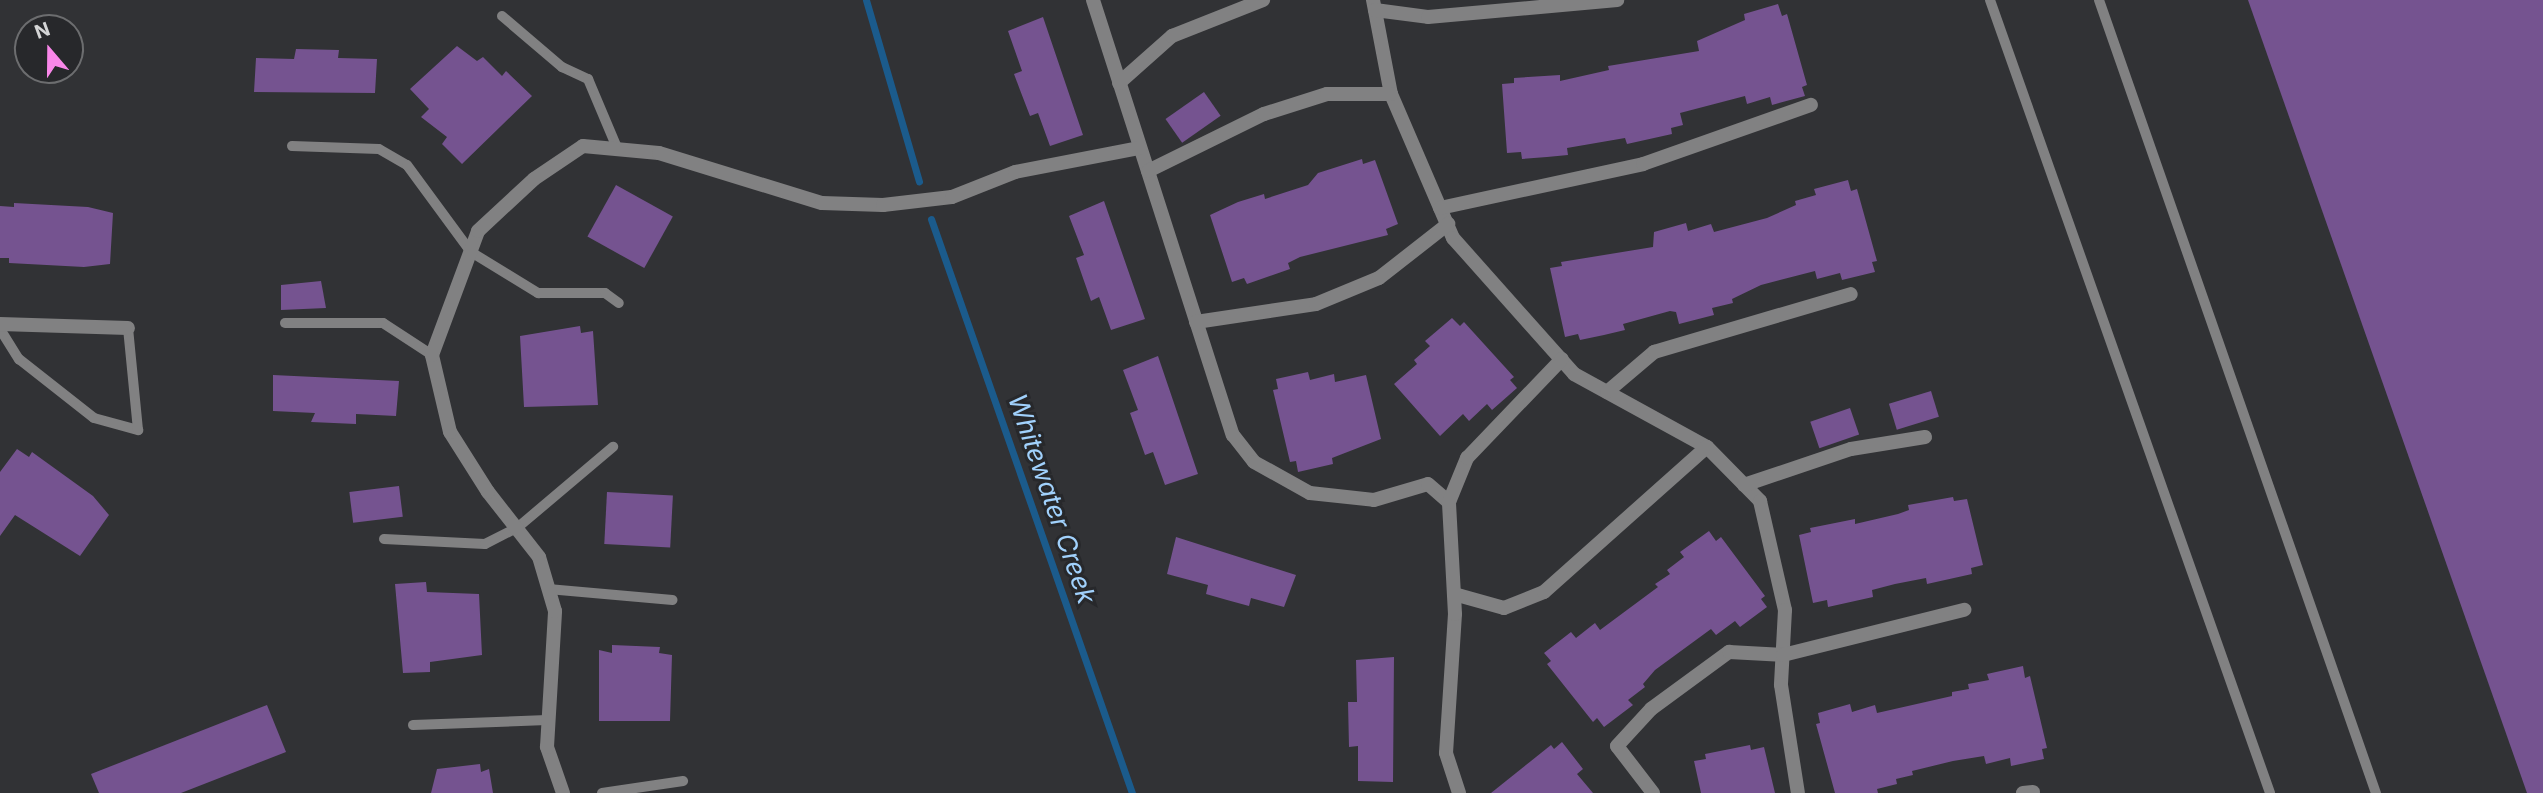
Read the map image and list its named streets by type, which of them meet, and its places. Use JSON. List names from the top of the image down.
{
  "water": ["Whitewater Creek"],
  "north": "top"
}
